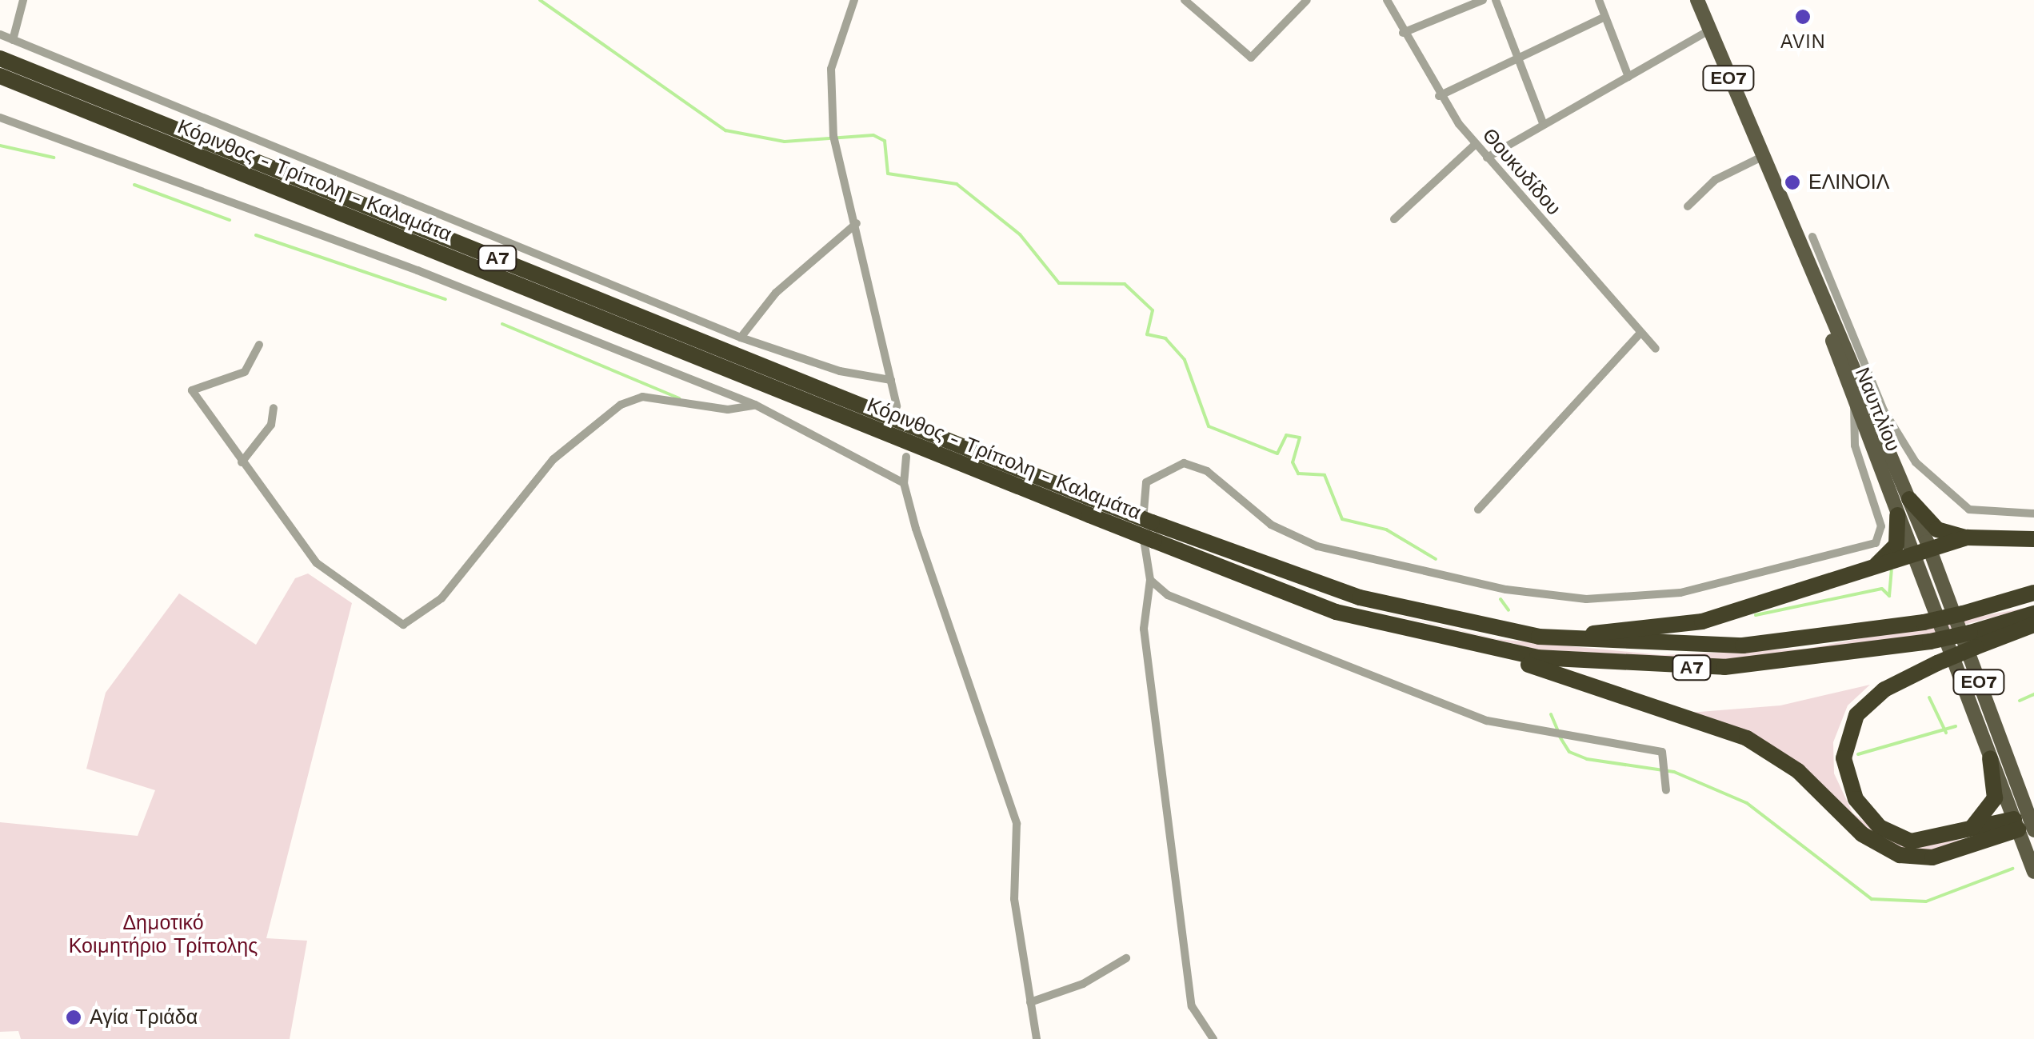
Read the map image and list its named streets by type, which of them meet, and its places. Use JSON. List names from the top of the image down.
{
  "streets": {
    "highway": ["Κόρινθος - Τρίπολη - Καλαμάτα", "Α7"],
    "main road": ["ΕΟ7", "Ναυπλίου"],
    "street": ["Θουκυδίδου"]
  },
  "crossings": [
    ["ΕΟ7", "Ναυπλίου"]
  ],
  "parks": ["Δημοτικό Κοιμητήριο Τρίπολης"],
  "places": ["AVIN", "ΕΛΙΝΟΙΛ", "Αγία Τριάδα"]
}
